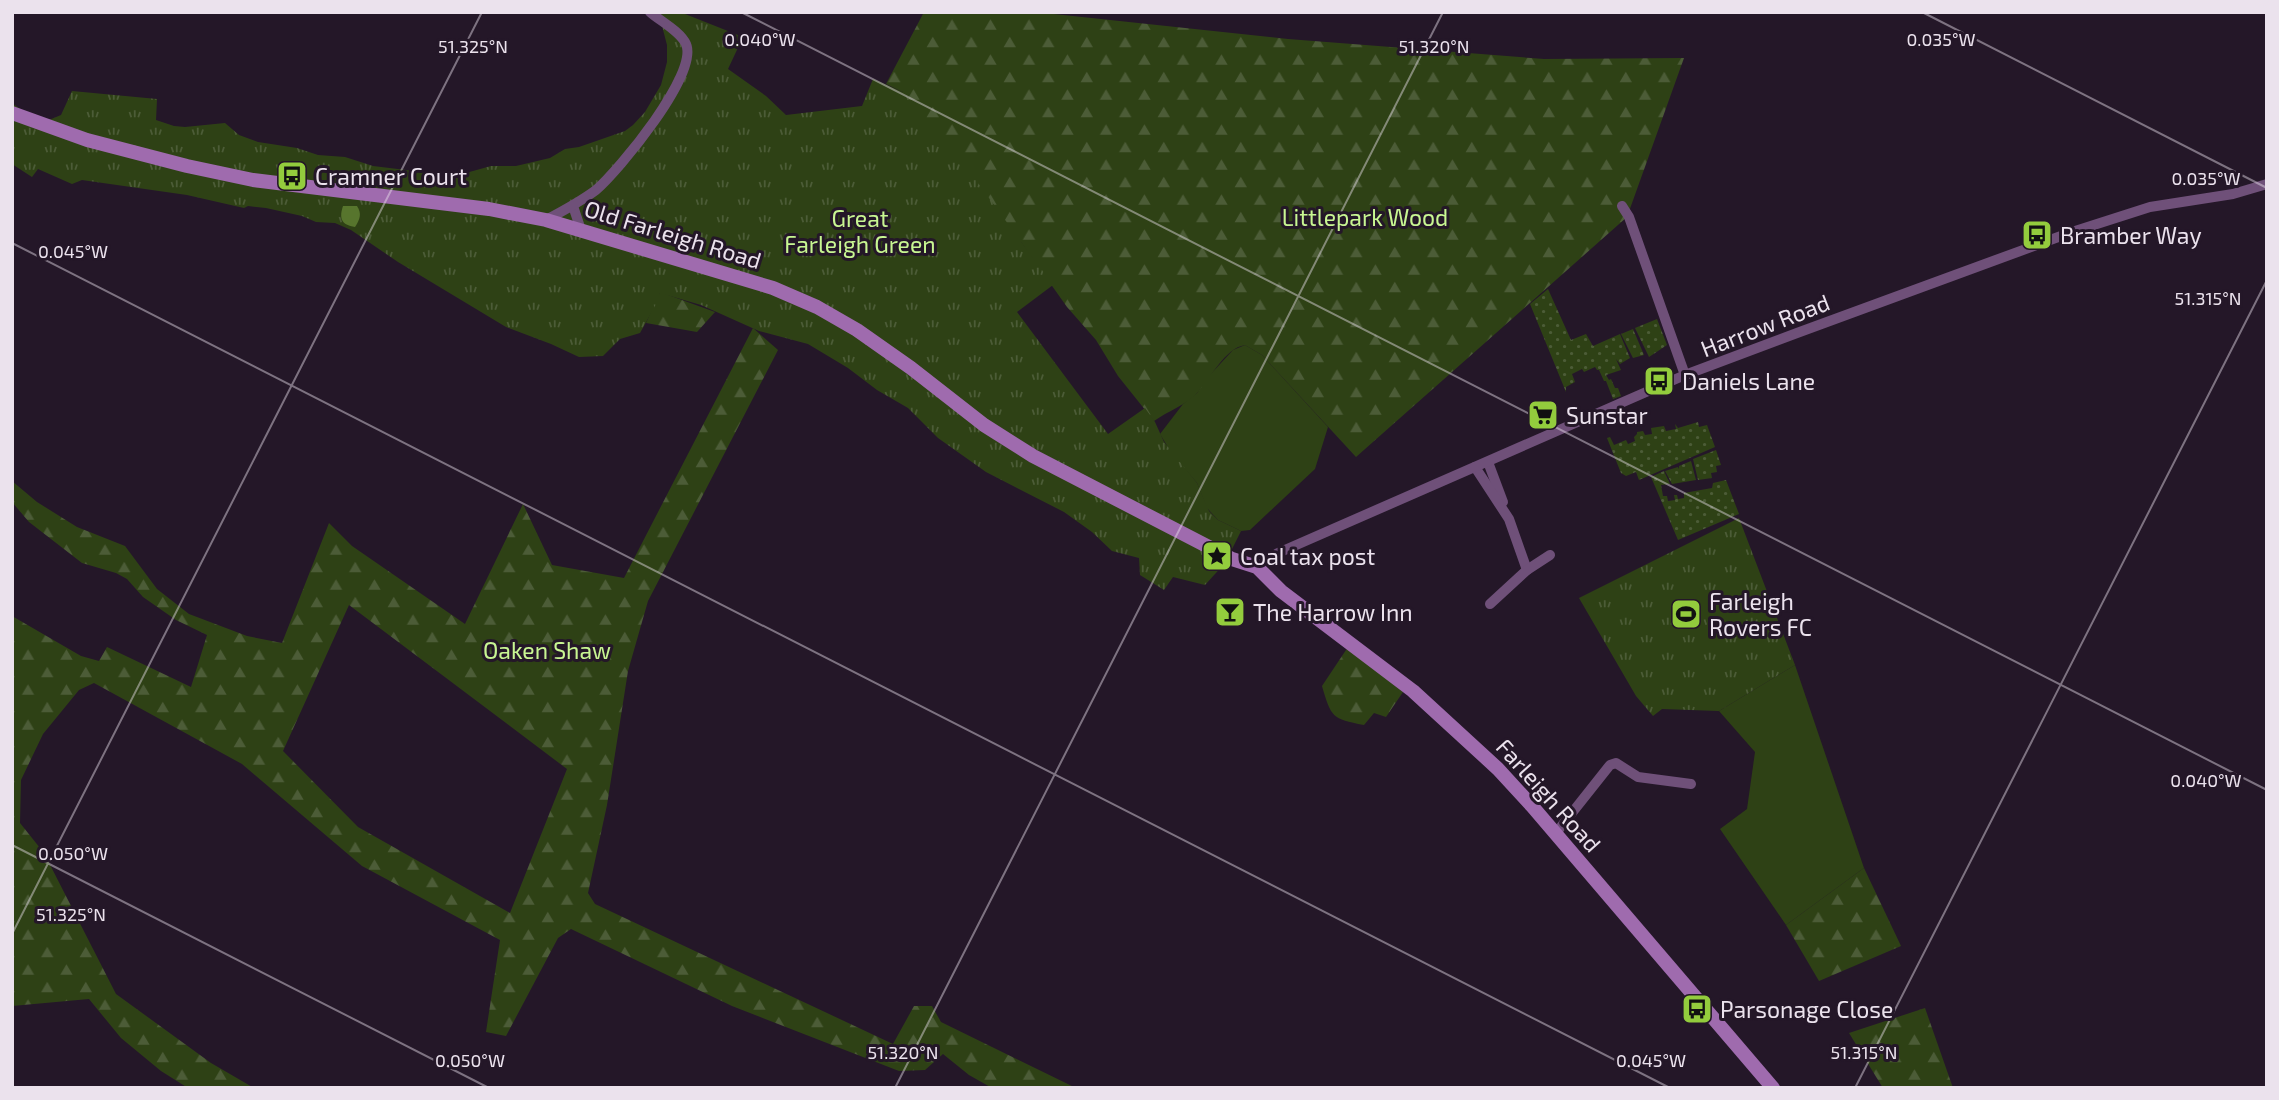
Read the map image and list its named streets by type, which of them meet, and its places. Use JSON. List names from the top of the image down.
{
  "streets": {
    "street": ["Old Farleigh Road", "Harrow Road", "Farleigh Road"]
  },
  "crossings": [
    ["Old Farleigh Road", "Harrow Road"],
    ["Old Farleigh Road", "Farleigh Road"],
    ["Harrow Road", "Farleigh Road"]
  ],
  "parks": ["Littlepark Wood", "Great Farleigh Green", "Oaken Shaw"],
  "places": {
    "bus stop": [
      "Cramner Court",
      "Bramber Way",
      "Daniels Lane",
      "Parsonage Close"
    ],
    "supermarket": ["Sunstar"],
    "place": ["Coal tax post"],
    "bar": ["The Harrow Inn"],
    "sports": ["Farleigh Rovers FC"]
  },
  "coordinates": [
    "0.040°W",
    "0.035°W",
    "51.325°N",
    "51.320°N",
    "0.045°W",
    "51.315°N",
    "0.050°W"
  ]
}
